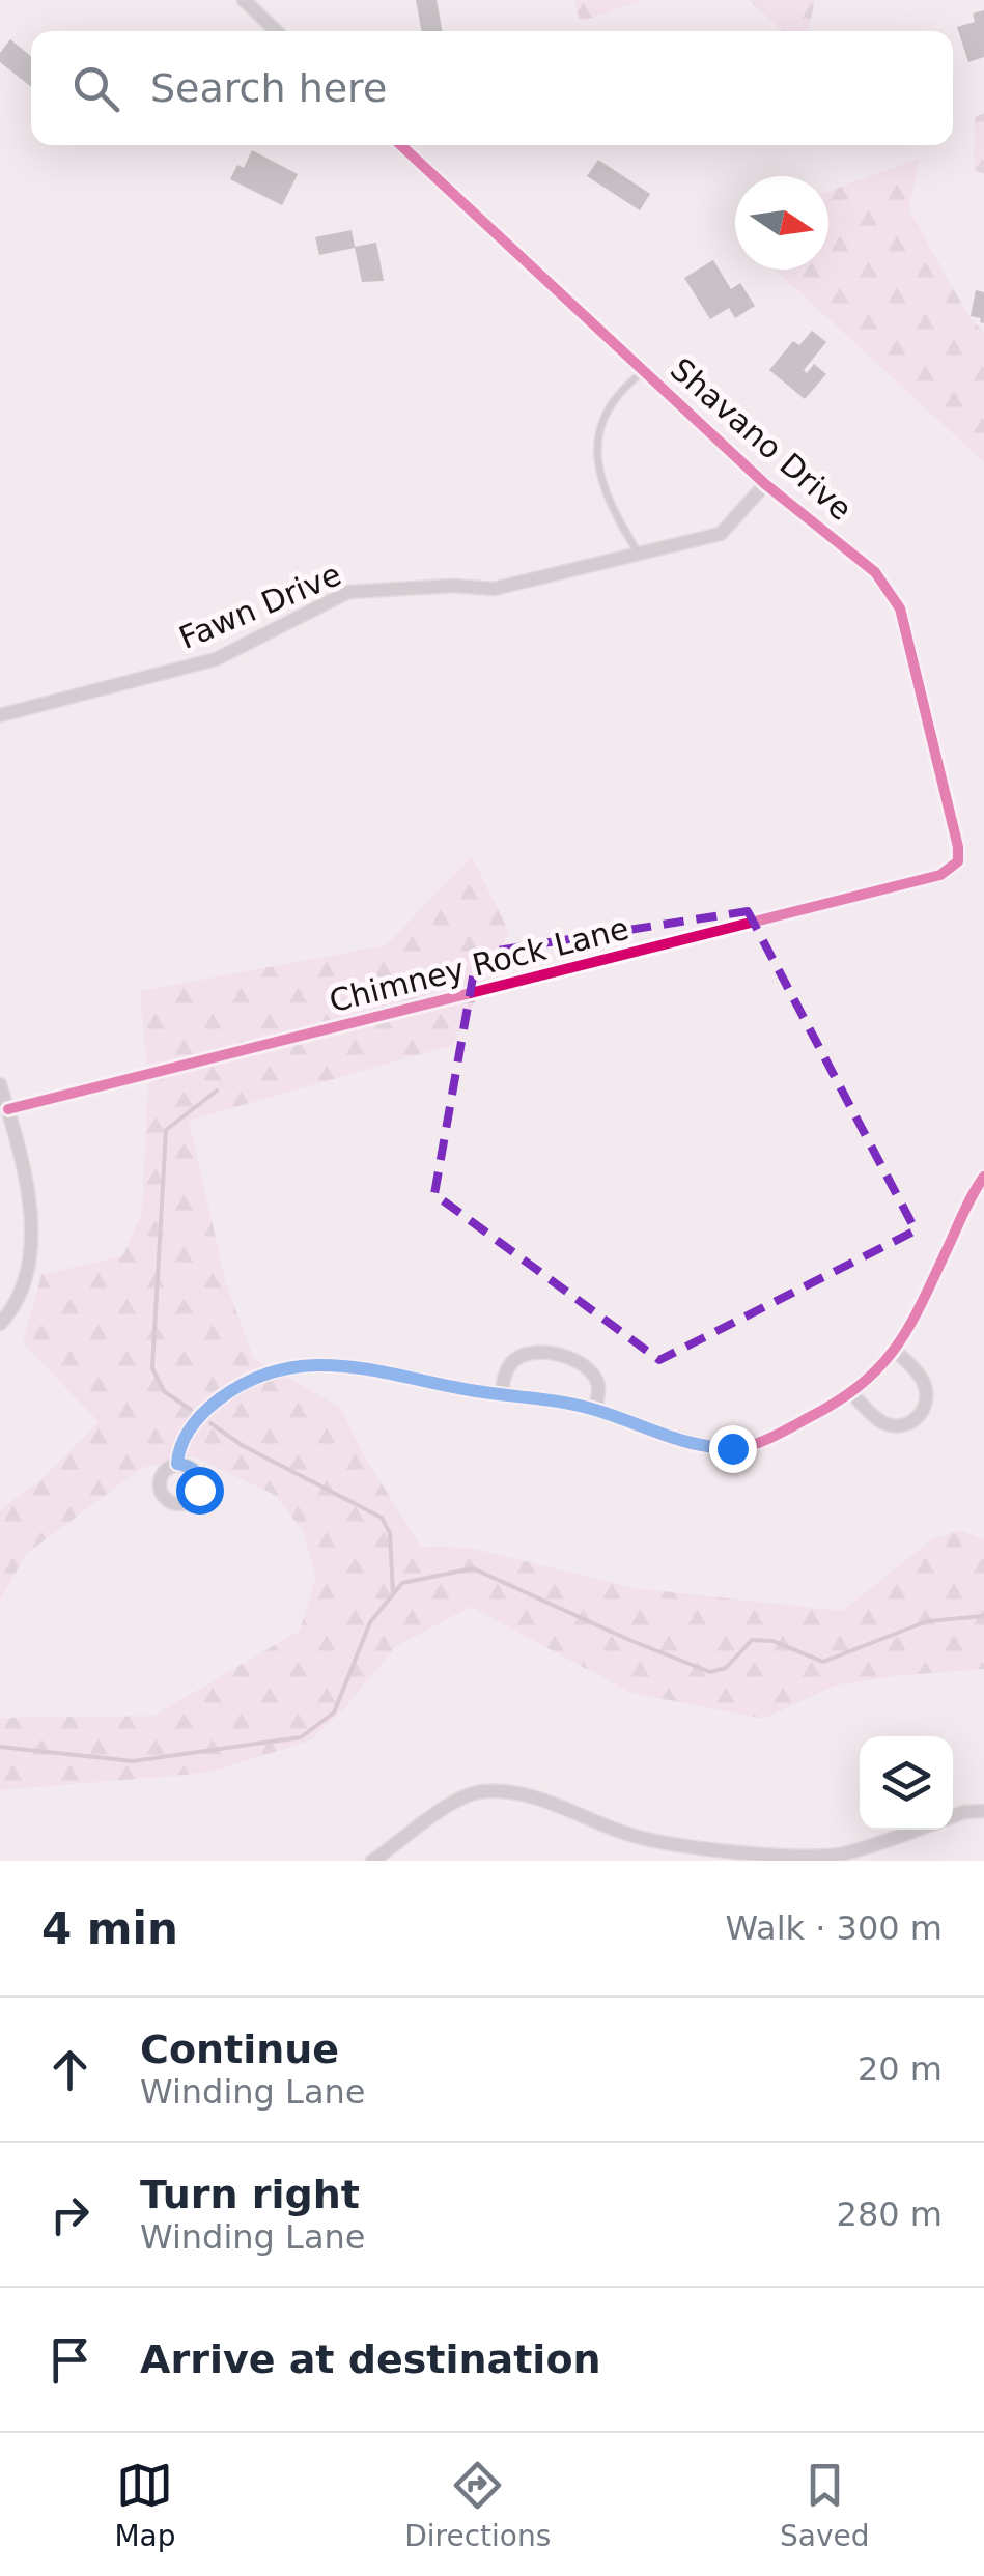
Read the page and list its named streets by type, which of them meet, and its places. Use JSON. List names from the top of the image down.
{
  "streets": {
    "street": ["Shavano Drive", "Fawn Drive", "Chimney Rock Lane"]
  },
  "crossings": [
    ["Shavano Drive", "Fawn Drive"],
    ["Shavano Drive", "Chimney Rock Lane"]
  ],
  "north": "right",
  "page": {
    "search": "Search here",
    "heading": ["4 min", "Walk · 300 m"],
    "list": [
      ["Continue", "Winding Lane", "20 m"],
      ["Turn right", "Winding Lane", "280 m"],
      "Arrive at destination"
    ],
    "nav": ["Map", "Directions", "Saved"]
  }
}
